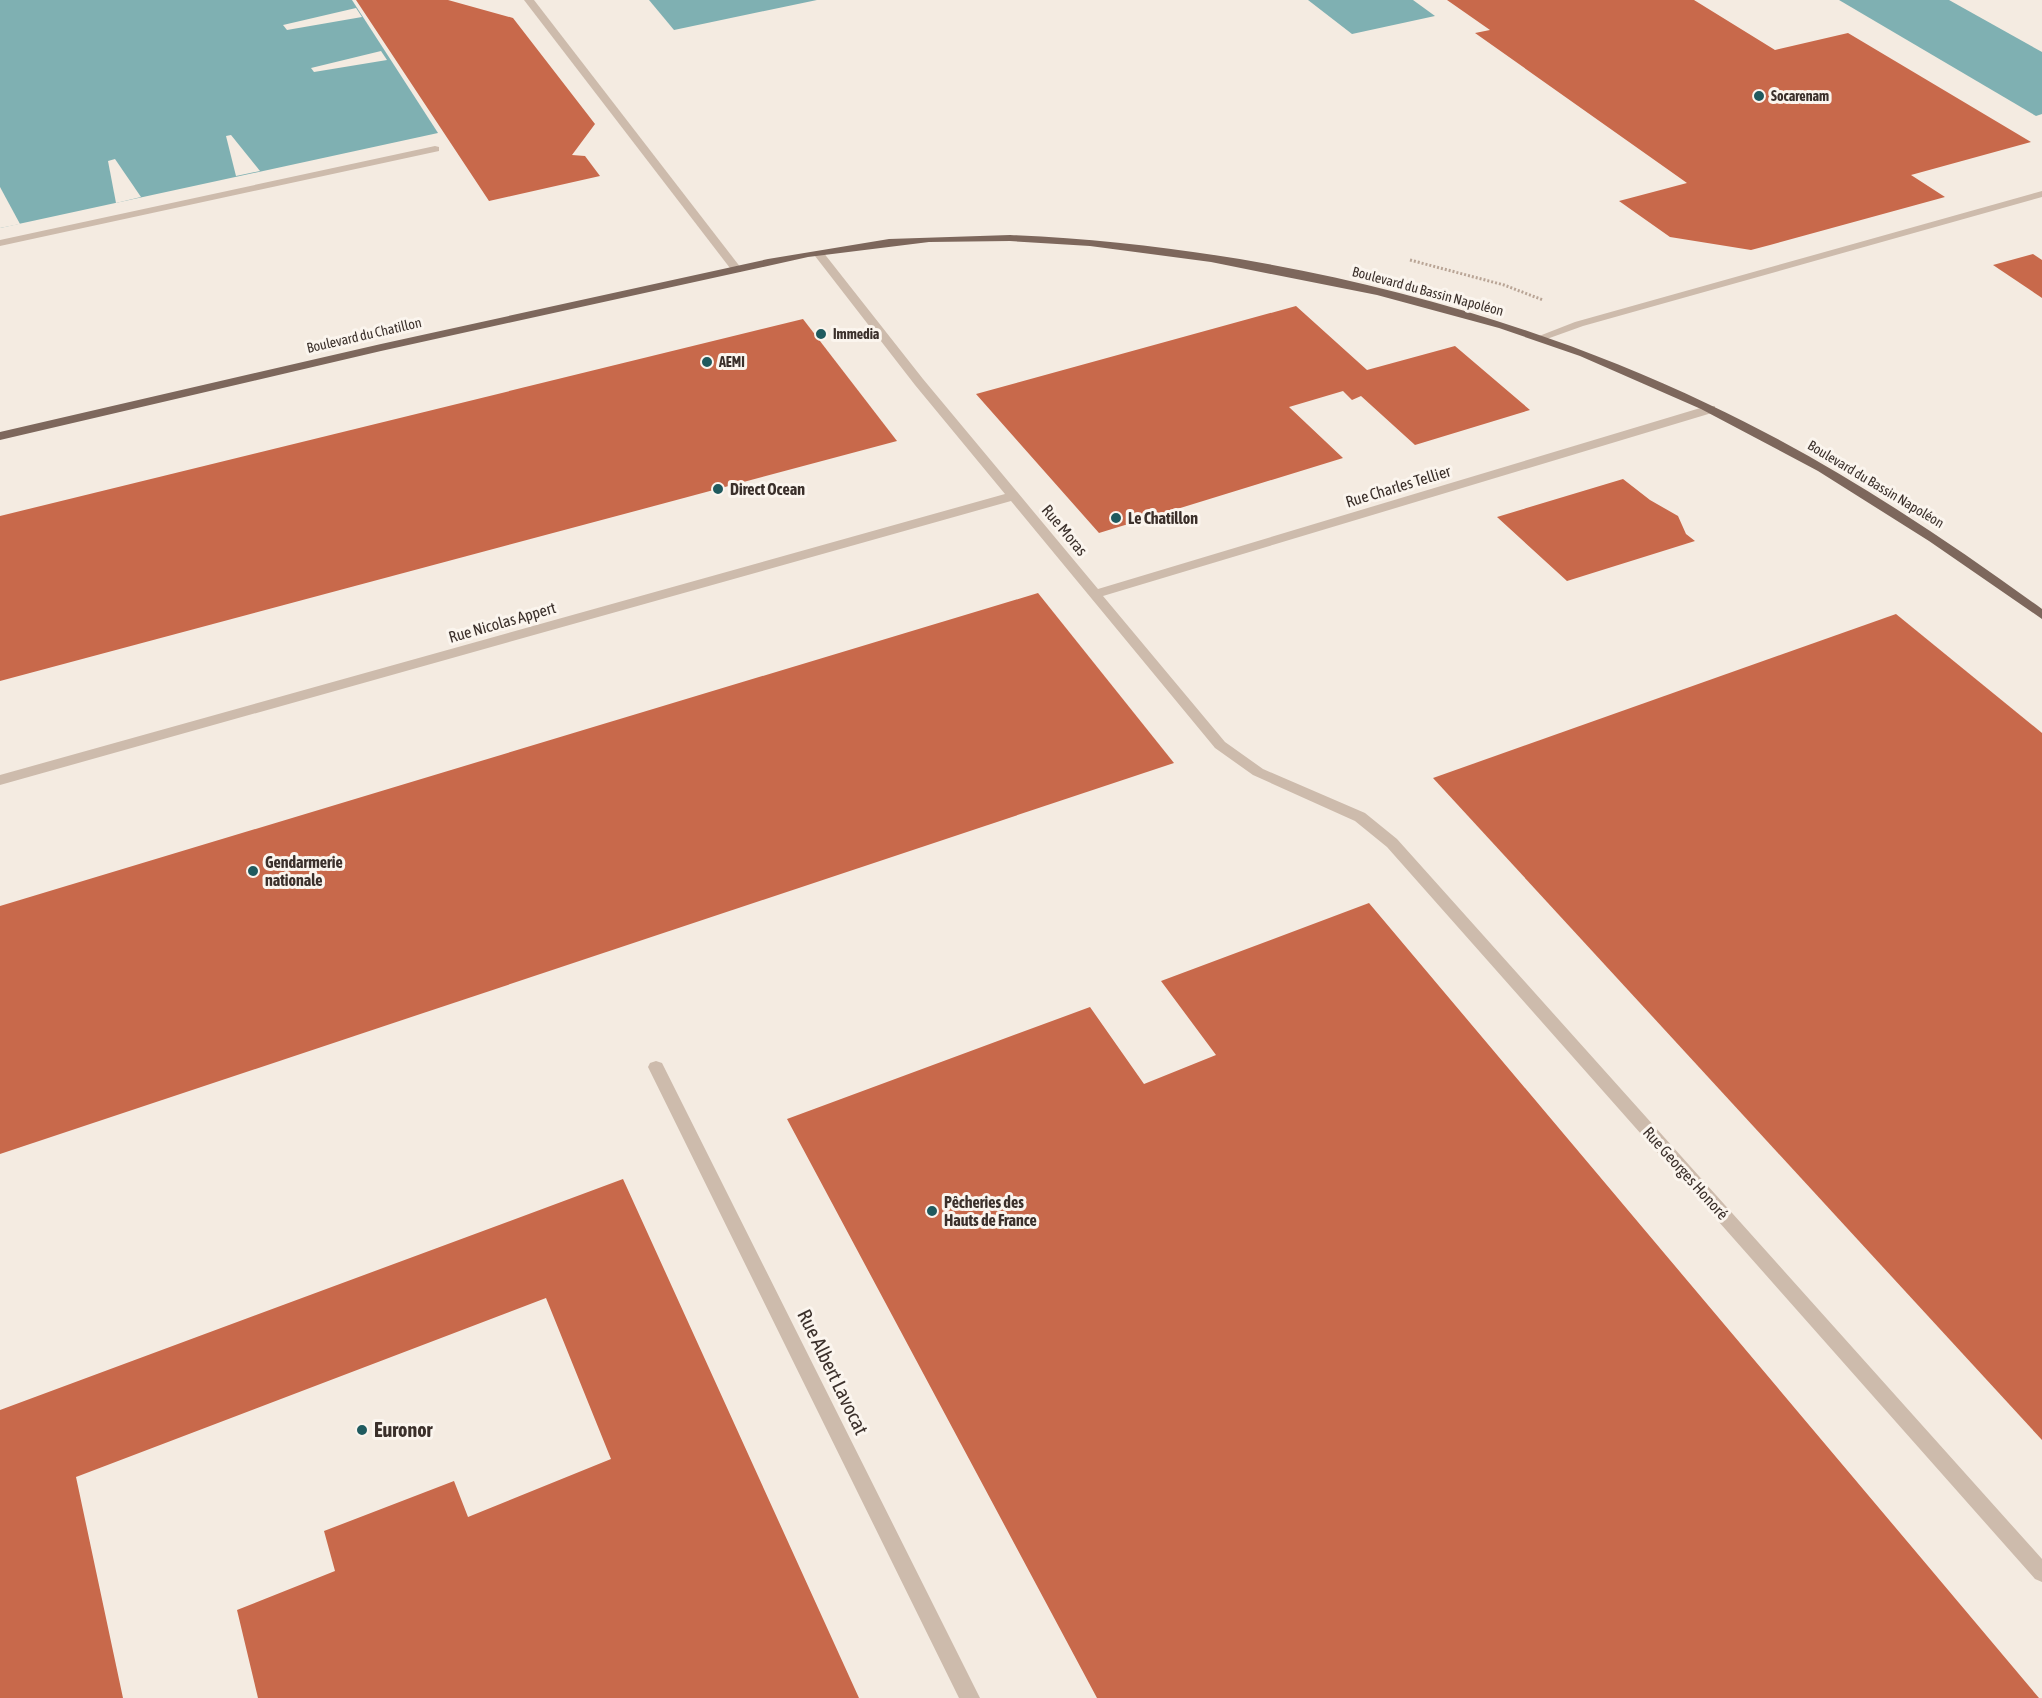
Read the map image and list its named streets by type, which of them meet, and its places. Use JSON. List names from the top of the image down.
{
  "streets": {
    "main road": ["Boulevard du Bassin Napoléon", "Boulevard du Chatillon"],
    "lane": [
      "Rue Charles Tellier",
      "Rue Moras",
      "Rue Nicolas Appert",
      "Rue Georges Honoré",
      "Rue Albert Lavocat"
    ]
  },
  "crossings": [
    ["Boulevard du Bassin Napoléon", "Boulevard du Chatillon"],
    ["Boulevard du Bassin Napoléon", "Rue Charles Tellier"],
    ["Boulevard du Bassin Napoléon", "Rue Moras"],
    ["Rue Charles Tellier", "Rue Moras"],
    ["Rue Moras", "Rue Nicolas Appert"],
    ["Rue Moras", "Rue Georges Honoré"]
  ],
  "places": [
    "Socarenam",
    "Immedia",
    "AEMI",
    "Direct Ocean",
    "Le Chatillon",
    "Gendarmerie nationale",
    "Pêcheries des Hauts de France",
    "Euronor"
  ]
}
